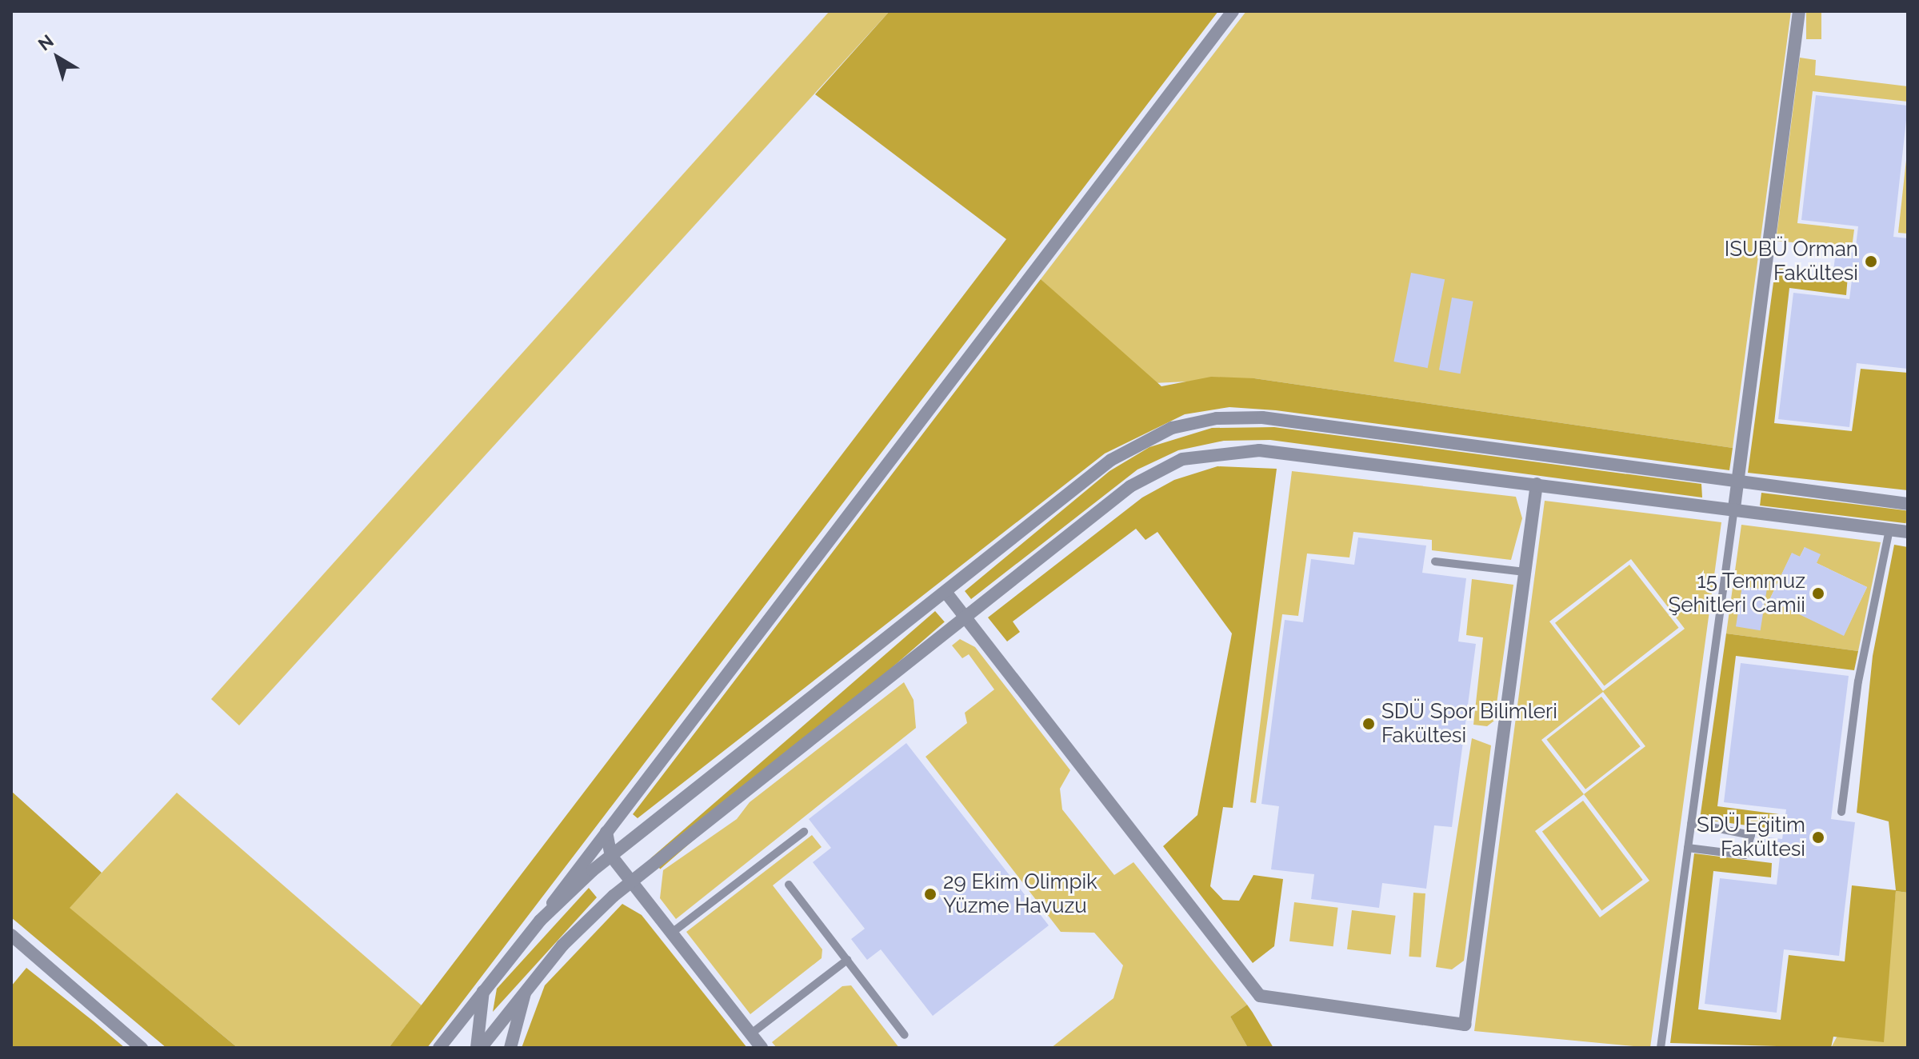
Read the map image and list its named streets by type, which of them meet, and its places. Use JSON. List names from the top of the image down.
{
  "places": [
    "ISUBÜ Orman Fakültesi",
    "15 Temmuz Şehitleri Camii",
    "SDÜ Spor Bilimleri Fakültesi",
    "SDÜ Eğitim Fakültesi",
    "29 Ekim Olimpik Yüzme Havuzu"
  ],
  "north": "top left"
}
